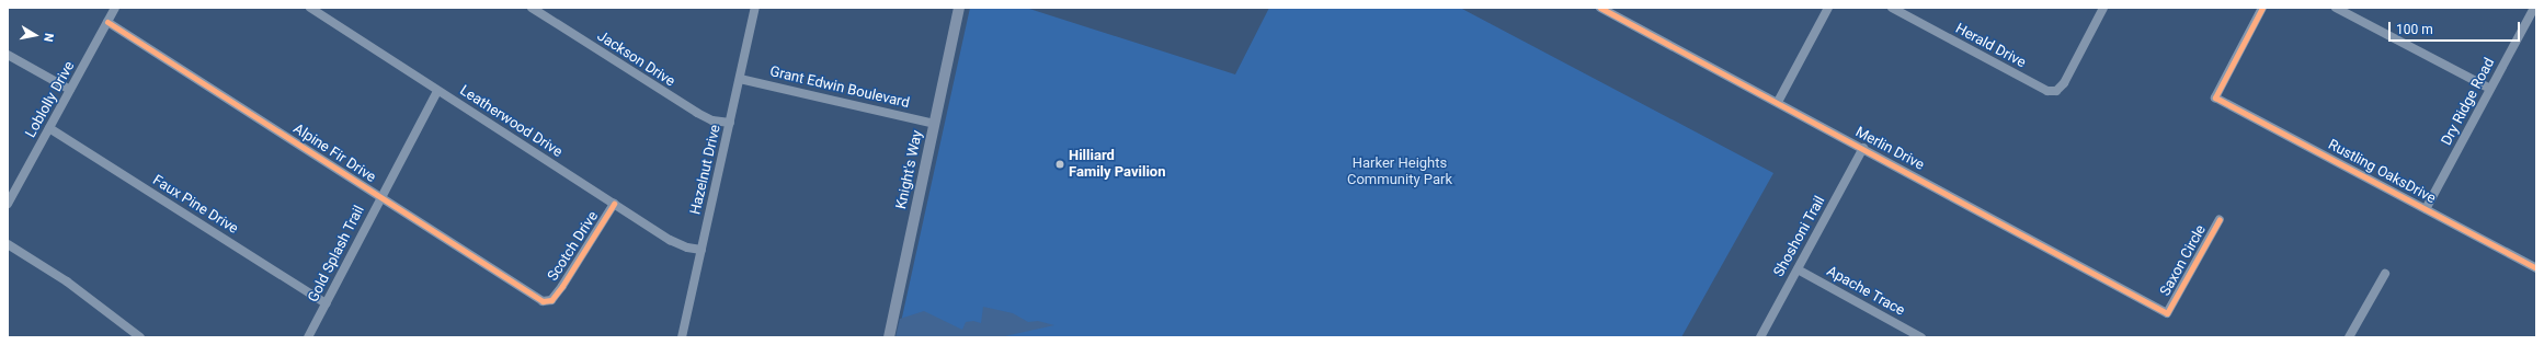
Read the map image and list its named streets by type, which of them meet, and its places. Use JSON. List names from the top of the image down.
{
  "streets": {
    "main road": ["Knight's Way"],
    "street": [
      "Herald Drive",
      "Jackson Drive",
      "Grant Edwin Boulevard",
      "Loblolly Drive",
      "Dry Ridge Road",
      "Leatherwood Drive",
      "Merlin Drive",
      "Alpine Fir Drive",
      "Hazelnut Drive",
      "Rustling OaksDrive",
      "Faux Pine Drive",
      "Shoshoni Trail",
      "Scotch Drive",
      "Gold Splash Trail",
      "Saxon Circle",
      "Apache Trace"
    ]
  },
  "crossings": [
    ["Jackson Drive", "Hazelnut Drive"],
    ["Grant Edwin Boulevard", "Hazelnut Drive"],
    ["Grant Edwin Boulevard", "Knight's Way"],
    ["Loblolly Drive", "Alpine Fir Drive"],
    ["Loblolly Drive", "Faux Pine Drive"],
    ["Dry Ridge Road", "Rustling OaksDrive"],
    ["Leatherwood Drive", "Hazelnut Drive"],
    ["Leatherwood Drive", "Scotch Drive"],
    ["Leatherwood Drive", "Gold Splash Trail"],
    ["Merlin Drive", "Shoshoni Trail"],
    ["Merlin Drive", "Saxon Circle"],
    ["Alpine Fir Drive", "Scotch Drive"],
    ["Alpine Fir Drive", "Gold Splash Trail"],
    ["Faux Pine Drive", "Gold Splash Trail"],
    ["Shoshoni Trail", "Apache Trace"]
  ],
  "parks": ["Harker Heights Community Park"],
  "places": ["Hilliard Family Pavilion"],
  "scale_bar": "100 m",
  "north": "right"
}
